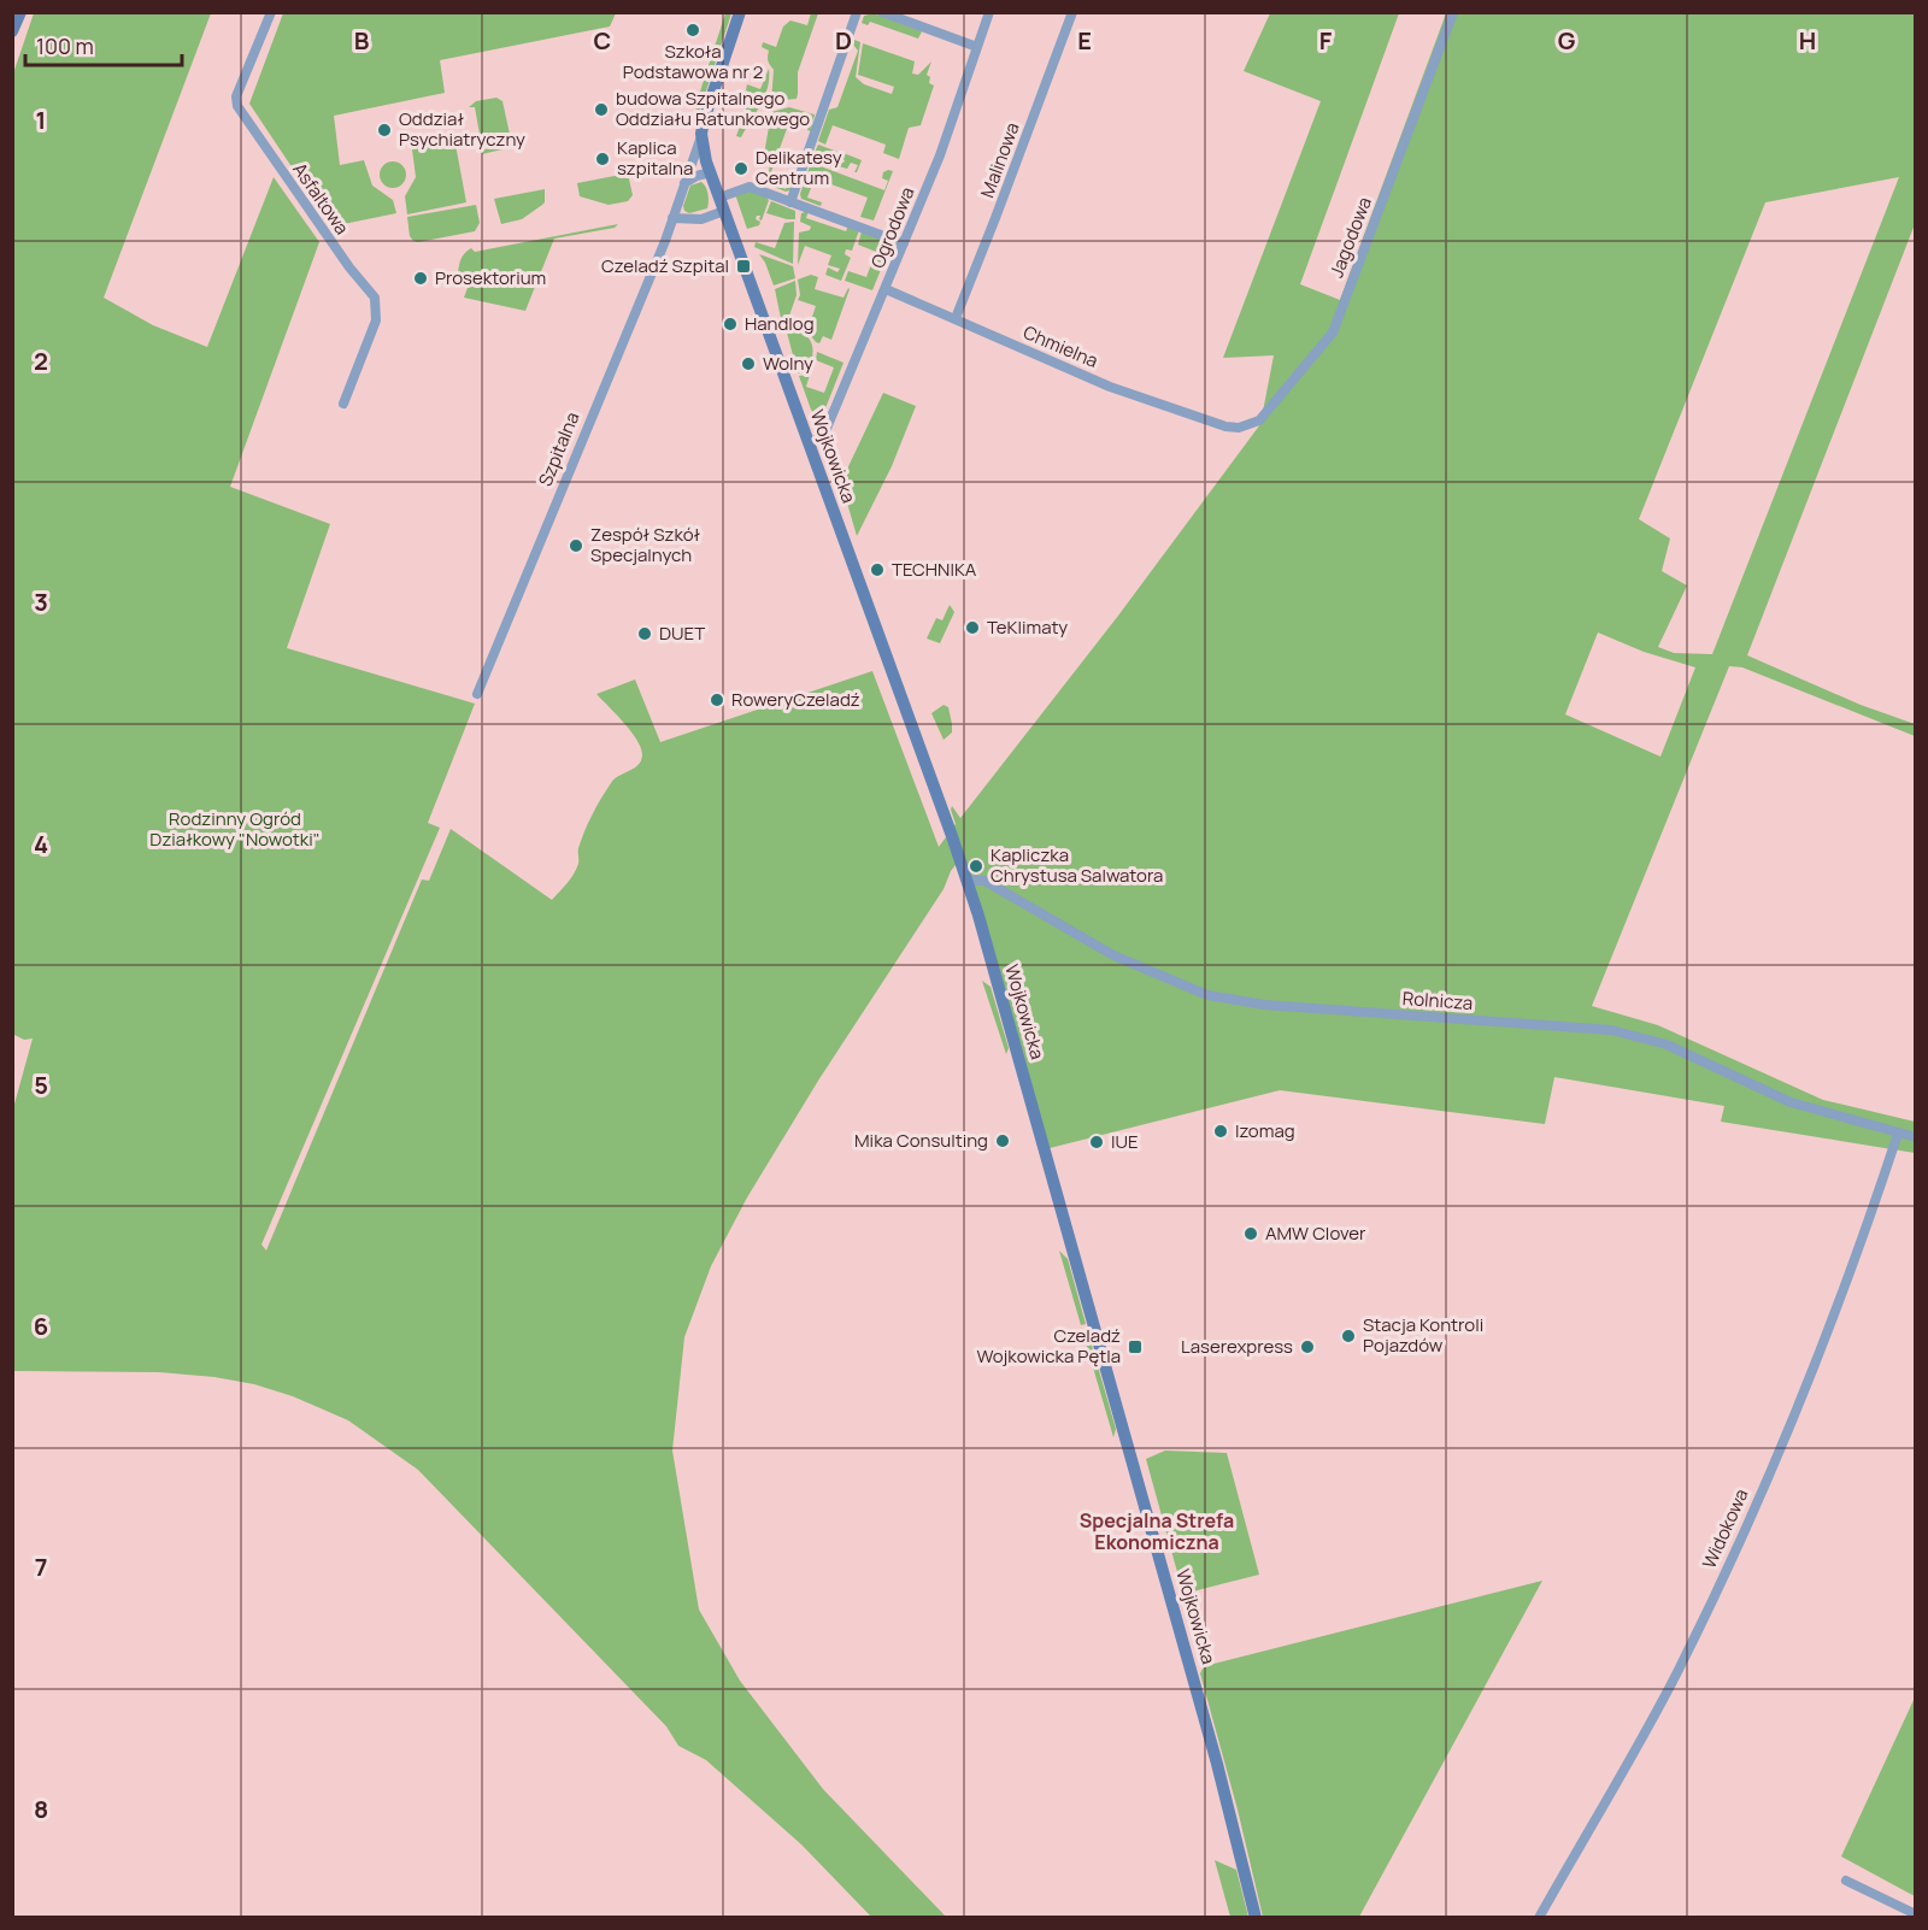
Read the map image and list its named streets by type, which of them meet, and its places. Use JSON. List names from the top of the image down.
{
  "streets": {
    "street": [
      "Malinowa",
      "Asfaltowa",
      "Ogrodowa",
      "Jagodowa",
      "Chmielna",
      "Szpitalna",
      "Wojkowicka",
      "Rolnicza",
      "Widokowa"
    ]
  },
  "crossings": [
    ["Malinowa", "Chmielna"],
    ["Ogrodowa", "Chmielna"],
    ["Ogrodowa", "Wojkowicka"],
    ["Jagodowa", "Chmielna"],
    ["Szpitalna", "Wojkowicka"],
    ["Wojkowicka", "Rolnicza"],
    ["Rolnicza", "Widokowa"]
  ],
  "districts": ["Specjalna Strefa Ekonomiczna"],
  "parks": ["Rodzinny Ogród Działkowy \"Nowotki\""],
  "places": {
    "other": [
      "Szkoła Podstawowa nr 2",
      "budowa Szpitalnego Oddziału Ratunkowego",
      "Oddział Psychiatryczny",
      "Kaplica szpitalna",
      "Delikatesy Centrum",
      "Prosektorium",
      "Handlog",
      "Wolny",
      "Zespół Szkół Specjalnych",
      "TECHNIKA",
      "TeKlimaty",
      "DUET",
      "RoweryCzeladź",
      "Kapliczka Chrystusa Salwatora",
      "Izomag",
      "Mika Consulting",
      "IUE",
      "AMW Clover",
      "Stacja Kontroli Pojazdów",
      "Laserexpress"
    ],
    "transit": ["Czeladź Szpital", "Czeladź Wojkowicka Pętla"]
  },
  "scale_bar": "100 m",
  "grid": {
    "columns": [
      "B",
      "C",
      "D",
      "E",
      "F",
      "G",
      "H"
    ],
    "rows": [
      "1",
      "2",
      "3",
      "4",
      "5",
      "6",
      "7",
      "8"
    ]
  }
}
